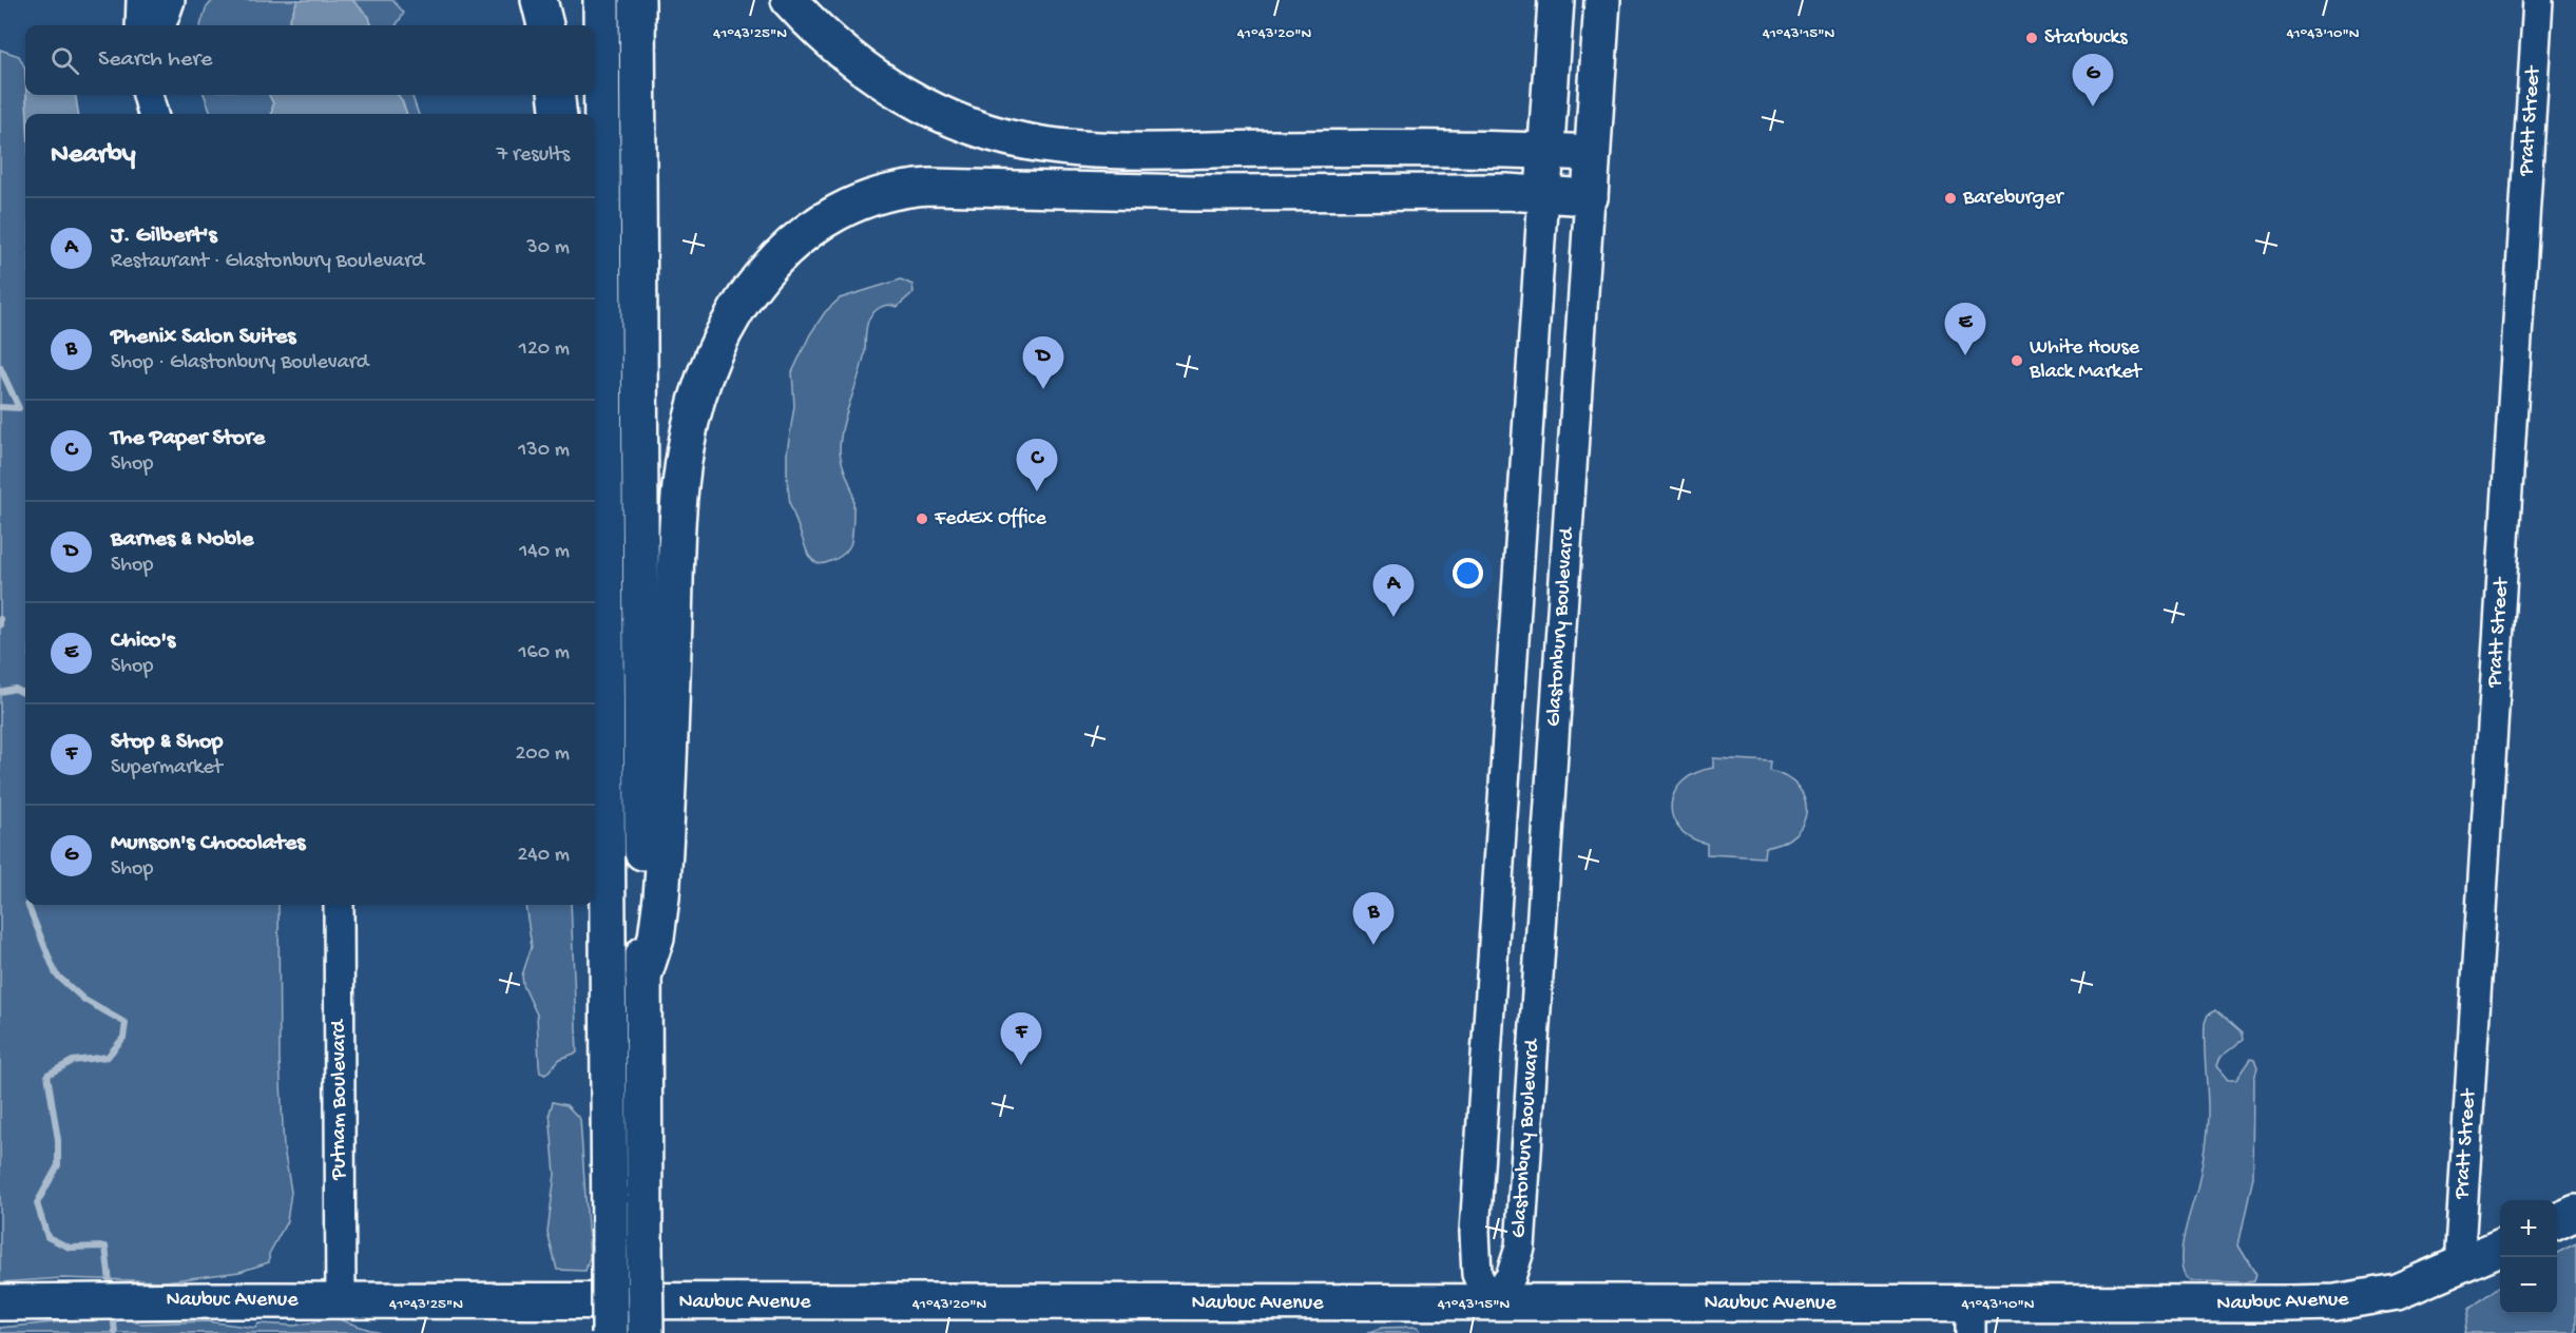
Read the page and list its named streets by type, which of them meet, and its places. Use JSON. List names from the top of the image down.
{
  "streets": {
    "main road": ["Glastonbury Boulevard", "Naubuc Avenue"],
    "street": ["Pratt Street", "Putnam Boulevard"]
  },
  "crossings": [
    ["Pratt Street", "Naubuc Avenue"],
    ["Glastonbury Boulevard", "Naubuc Avenue"],
    ["Putnam Boulevard", "Naubuc Avenue"]
  ],
  "places": [
    "Starbucks",
    "Bareburger",
    "White House Black Market",
    "FedEx Office"
  ],
  "page": {
    "search": "Search here",
    "pins": [
      "G",
      "E",
      "D",
      "C",
      "A",
      "B",
      "F"
    ],
    "heading": ["Nearby", "7 results"],
    "list": [
      {
        "mark": "A",
        "name": "J. Gilbert's",
        "note": "Restaurant · Glastonbury Boulevard",
        "value": "30 m"
      },
      {
        "mark": "B",
        "name": "Phenix Salon Suites",
        "note": "Shop · Glastonbury Boulevard",
        "value": "120 m"
      },
      {
        "mark": "C",
        "name": "The Paper Store",
        "note": "Shop",
        "value": "130 m"
      },
      {
        "mark": "D",
        "name": "Barnes & Noble",
        "note": "Shop",
        "value": "140 m"
      },
      {
        "mark": "E",
        "name": "Chico's",
        "note": "Shop",
        "value": "160 m"
      },
      {
        "mark": "F",
        "name": "Stop & Shop",
        "note": "Supermarket",
        "value": "200 m"
      },
      {
        "mark": "G",
        "name": "Munson's Chocolates",
        "note": "Shop",
        "value": "240 m"
      }
    ],
    "map_buttons": ["+", "−"]
  },
  "coordinates": [
    "41°43'25\"N",
    "41°43'20\"N",
    "41°43'15\"N",
    "41°43'10\"N"
  ]
}
